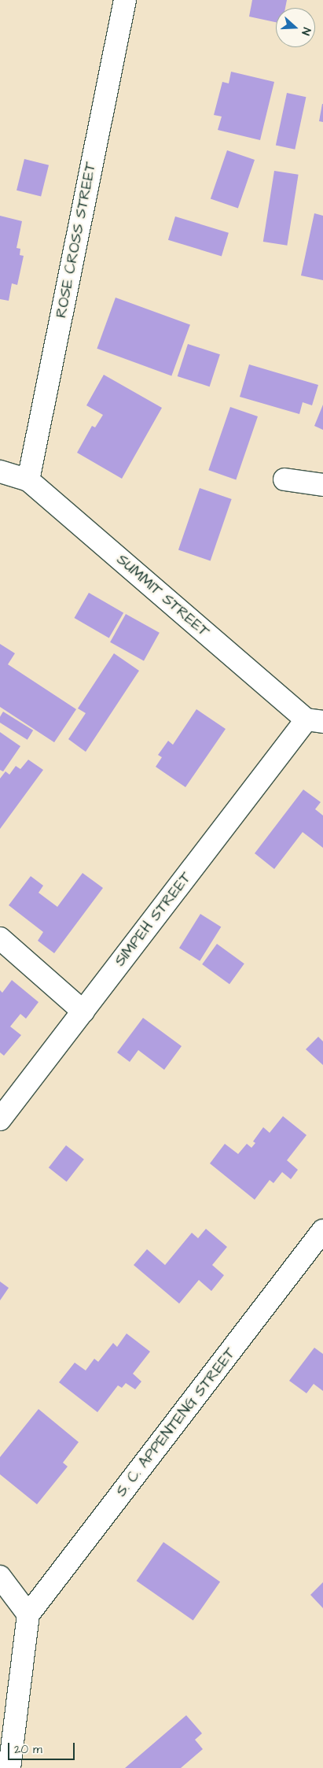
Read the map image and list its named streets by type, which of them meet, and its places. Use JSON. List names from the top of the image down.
{
  "streets": {
    "street": [
      "ROSE CROSS STREET",
      "SUMMIT STREET",
      "SIMPEH STREET",
      "S. C. APPENTENG STREET"
    ]
  },
  "crossings": [
    ["ROSE CROSS STREET", "SUMMIT STREET"],
    ["SUMMIT STREET", "SIMPEH STREET"]
  ],
  "scale_bar": "20 m",
  "north": "right"
}
